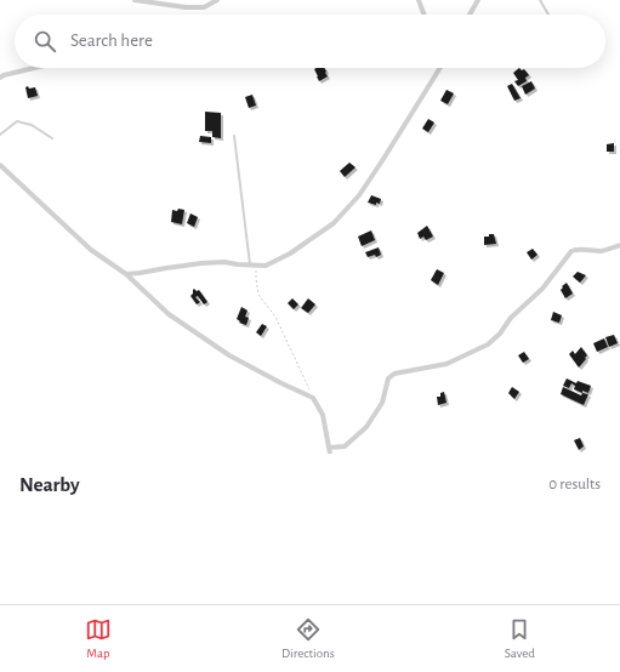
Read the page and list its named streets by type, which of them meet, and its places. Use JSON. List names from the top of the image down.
{
  "page": {
    "search": "Search here",
    "heading": ["Nearby", "0 results"],
    "nav": ["Map", "Directions", "Saved"]
  }
}
